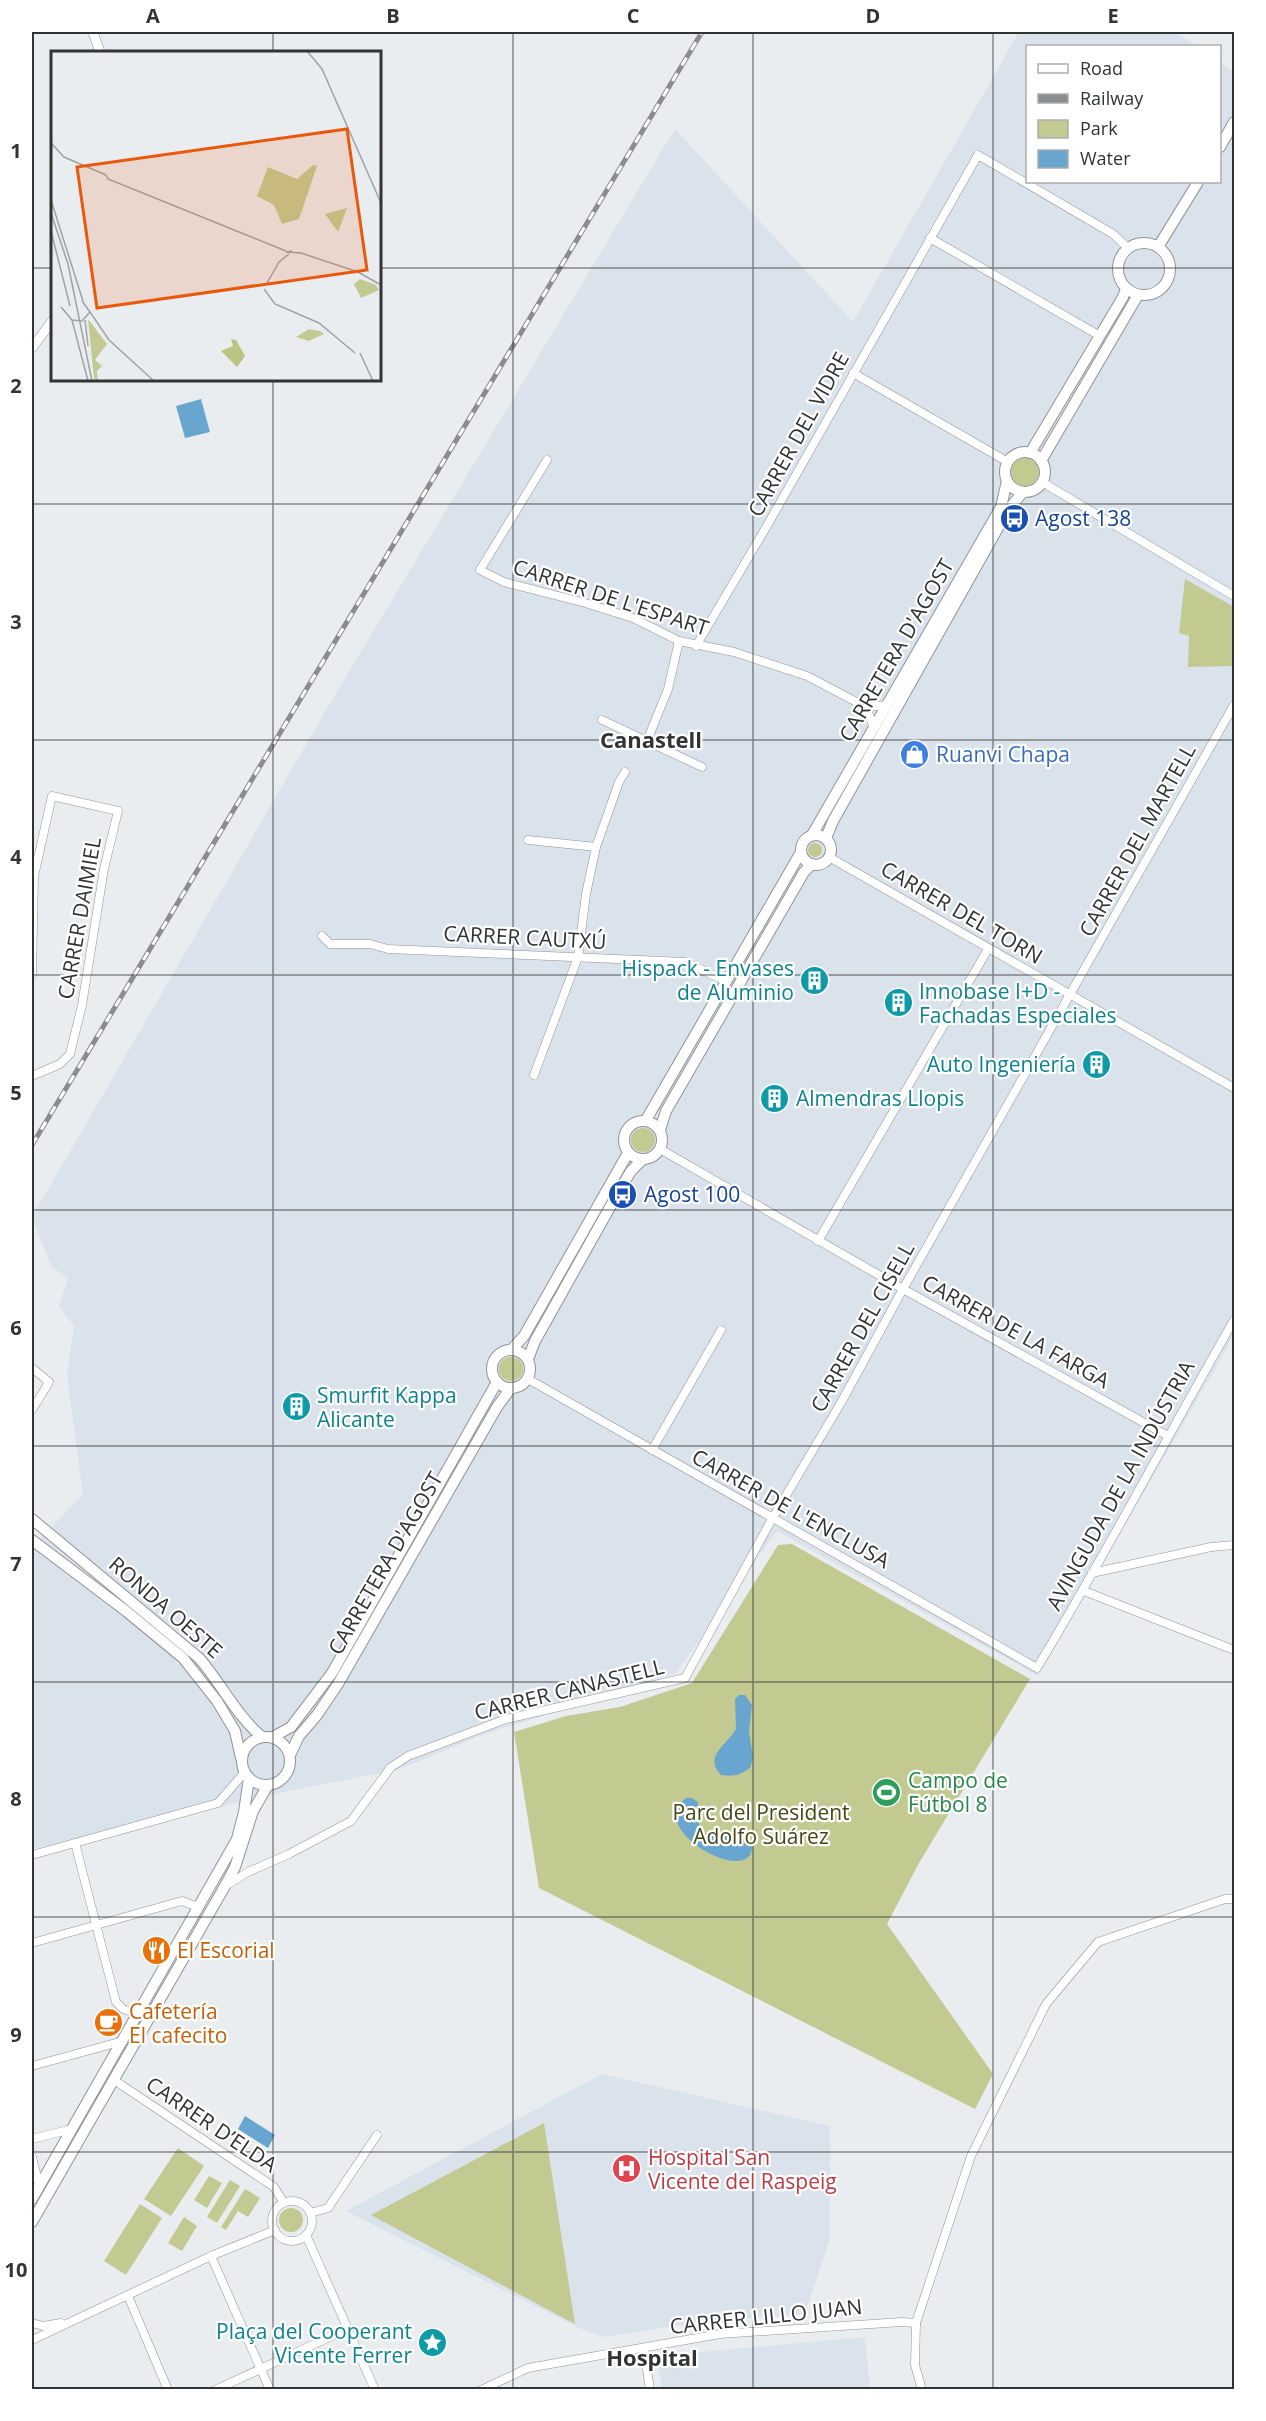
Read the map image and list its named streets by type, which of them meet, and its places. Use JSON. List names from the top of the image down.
{
  "streets": {
    "main road": ["CARRETERA D'AGOST", "RONDA OESTE"],
    "street": [
      "CARRER DEL VIDRE",
      "CARRER DE L'ESPART",
      "CARRER DEL MARTELL",
      "CARRER DEL TORN",
      "CARRER DAIMIEL",
      "CARRER CAUTXÚ",
      "CARRER DEL CISELL",
      "CARRER DE LA FARGA",
      "AVINGUDA DE LA INDÚSTRIA",
      "CARRER DE L'ENCLUSA",
      "CARRER CANASTELL",
      "CARRER D’ELDA",
      "CARRER LILLO JUAN"
    ]
  },
  "crossings": [
    ["CARRER DEL VIDRE", "CARRER DE L'ESPART"],
    ["CARRETERA D'AGOST", "CARRER DEL TORN"],
    ["CARRETERA D'AGOST", "CARRER DE L'ENCLUSA"],
    ["CARRETERA D'AGOST", "RONDA OESTE"],
    ["CARRER DEL MARTELL", "CARRER DEL TORN"],
    ["CARRER DEL MARTELL", "CARRER DEL CISELL"],
    ["CARRER DEL TORN", "CARRER DEL CISELL"],
    ["CARRER DEL CISELL", "CARRER DE LA FARGA"],
    ["CARRER DEL CISELL", "CARRER DE L'ENCLUSA"],
    ["CARRER DEL CISELL", "CARRER CANASTELL"],
    ["CARRER DE LA FARGA", "AVINGUDA DE LA INDÚSTRIA"],
    ["AVINGUDA DE LA INDÚSTRIA", "CARRER DE L'ENCLUSA"]
  ],
  "districts": ["Canastell", "Hospital"],
  "parks": ["Parc del President Adolfo Suárez"],
  "places": {
    "bus stop": ["Agost 138", "Agost 100"],
    "shop": ["Ruanvi Chapa"],
    "building": [
      "Hispack - Envases de Aluminio",
      "Innobase I+D - Fachadas Especiales",
      "Auto Ingeniería",
      "Almendras Llopis",
      "Smurfit Kappa Alicante"
    ],
    "sports": ["Campo de Fútbol 8"],
    "restaurant": ["El Escorial"],
    "cafe": ["Cafetería El cafecito"],
    "hospital": ["Hospital San Vicente del Raspeig"],
    "place": ["Plaça del Cooperant Vicente Ferrer"]
  },
  "legend": [
    "Road",
    "Railway",
    "Park",
    "Water"
  ],
  "grid": {
    "columns": [
      "A",
      "B",
      "C",
      "D",
      "E"
    ],
    "rows": [
      "1",
      "2",
      "3",
      "4",
      "5",
      "6",
      "7",
      "8",
      "9",
      "10"
    ]
  }
}
